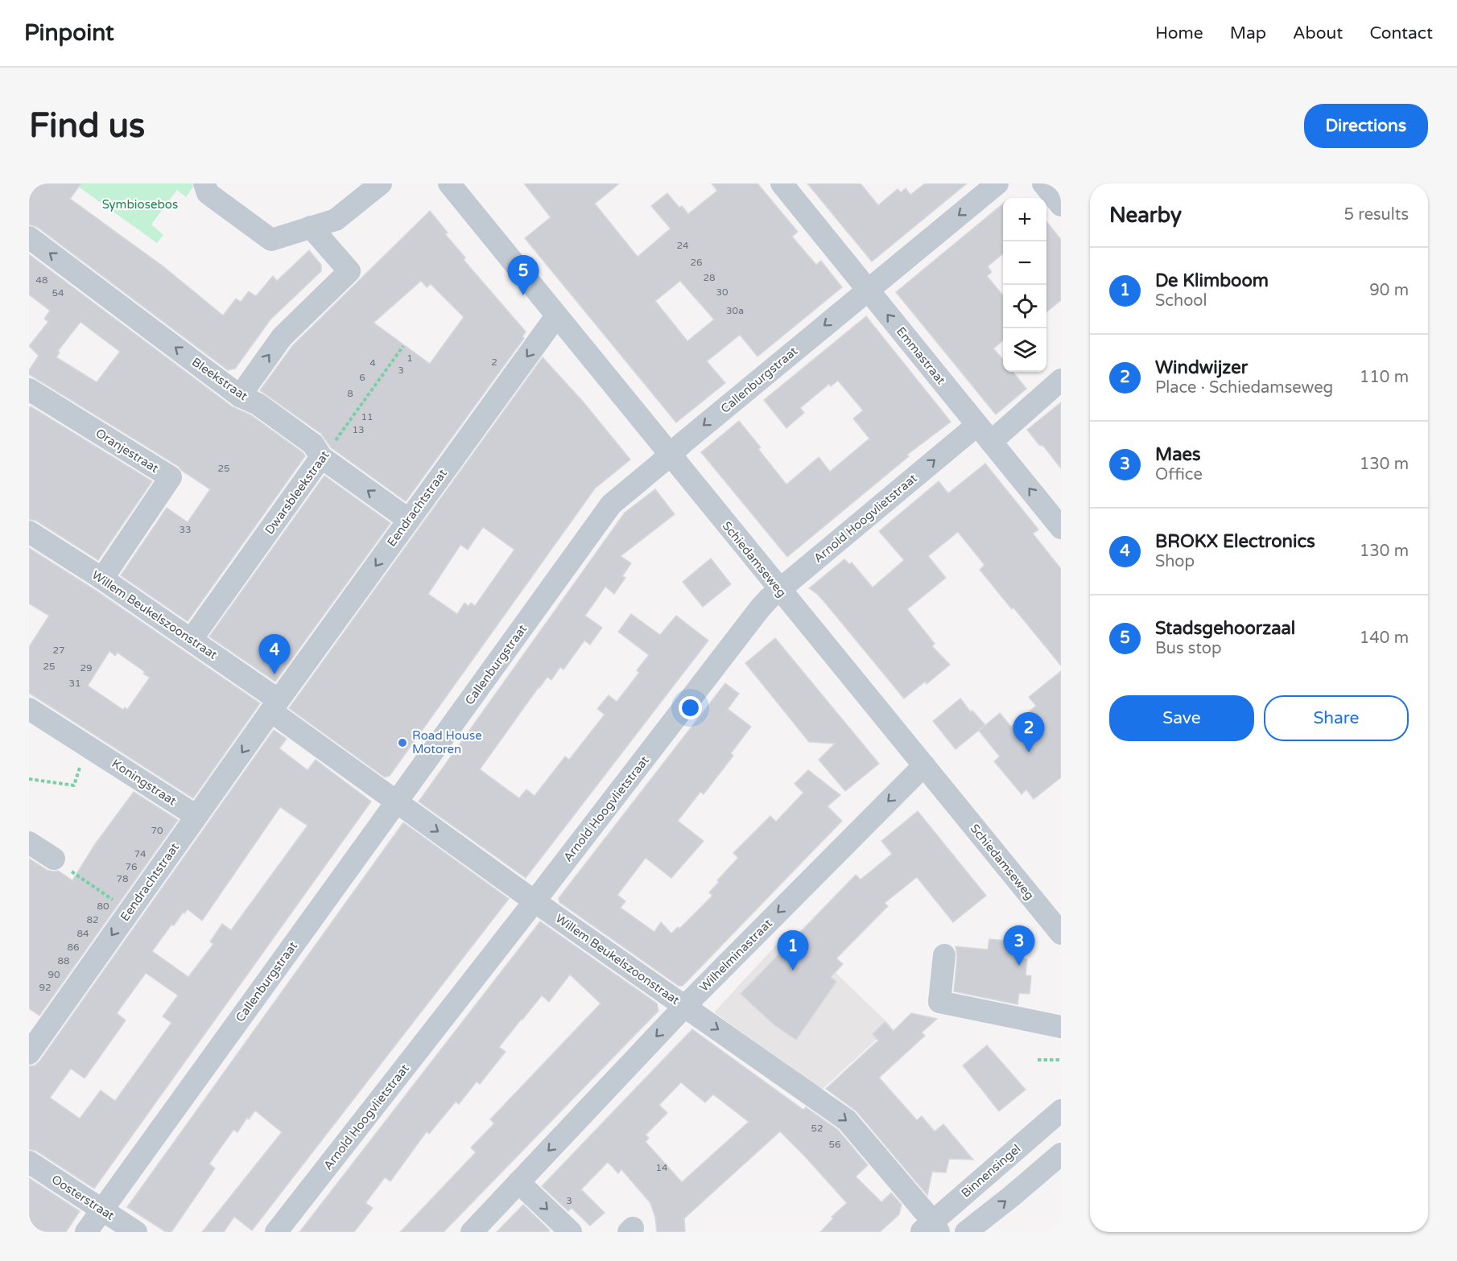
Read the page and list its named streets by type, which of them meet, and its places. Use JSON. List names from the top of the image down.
{
  "streets": {
    "street": [
      "Emmastraat",
      "Bleekstraat",
      "Callenburgstraat",
      "Oranjestraat",
      "Dwarsbleekstraat",
      "Eendrachtstraat",
      "Arnold Hoogvlietstraat",
      "Schiedamseweg",
      "Willem Beukelszoonstraat",
      "Koningstraat",
      "Wilhelminastraat",
      "Binnensingel",
      "Oosterstraat"
    ]
  },
  "crossings": [
    ["Emmastraat", "Callenburgstraat"],
    ["Emmastraat", "Arnold Hoogvlietstraat"],
    ["Bleekstraat", "Dwarsbleekstraat"],
    ["Bleekstraat", "Eendrachtstraat"],
    ["Callenburgstraat", "Schiedamseweg"],
    ["Callenburgstraat", "Willem Beukelszoonstraat"],
    ["Callenburgstraat", "Oosterstraat"],
    ["Oranjestraat", "Willem Beukelszoonstraat"],
    ["Dwarsbleekstraat", "Willem Beukelszoonstraat"],
    ["Eendrachtstraat", "Schiedamseweg"],
    ["Eendrachtstraat", "Willem Beukelszoonstraat"],
    ["Eendrachtstraat", "Koningstraat"],
    ["Arnold Hoogvlietstraat", "Schiedamseweg"],
    ["Arnold Hoogvlietstraat", "Willem Beukelszoonstraat"],
    ["Schiedamseweg", "Wilhelminastraat"],
    ["Willem Beukelszoonstraat", "Wilhelminastraat"],
    ["Willem Beukelszoonstraat", "Binnensingel"]
  ],
  "one_way": [
    "Emmastraat",
    "Bleekstraat",
    "Eendrachtstraat",
    "Willem Beukelszoonstraat",
    "Wilhelminastraat"
  ],
  "parks": ["Symbiosebos"],
  "places": ["Road House Motoren"],
  "house_numbers": [
    "24",
    "26",
    "28",
    "48",
    "30",
    "54",
    "30a",
    "1",
    "2",
    "4",
    "3",
    "6",
    "8",
    "11",
    "13",
    "25",
    "33",
    "27",
    "25",
    "29",
    "31",
    "70",
    "74",
    "76",
    "78",
    "80",
    "82",
    "84",
    "86",
    "88",
    "90",
    "92",
    "52",
    "56",
    "14",
    "3"
  ],
  "page": {
    "header": "Pinpoint",
    "nav": [
      "Home",
      "Map",
      "About",
      "Contact"
    ],
    "buttons": [
      "Directions",
      ["Save", "Share"]
    ],
    "title": "Find us",
    "heading": ["Nearby", "5 results"],
    "map_buttons": ["+", "−"],
    "list": [
      {
        "mark": "1",
        "name": "De Klimboom",
        "note": "School",
        "value": "90 m"
      },
      {
        "mark": "2",
        "name": "Windwijzer",
        "note": "Place · Schiedamseweg",
        "value": "110 m"
      },
      {
        "mark": "3",
        "name": "Maes",
        "note": "Office",
        "value": "130 m"
      },
      {
        "mark": "4",
        "name": "BROKX Electronics",
        "note": "Shop",
        "value": "130 m"
      },
      {
        "mark": "5",
        "name": "Stadsgehoorzaal",
        "note": "Bus stop",
        "value": "140 m"
      }
    ],
    "pins": [
      "5",
      "4",
      "2",
      "3",
      "1"
    ]
  }
}
